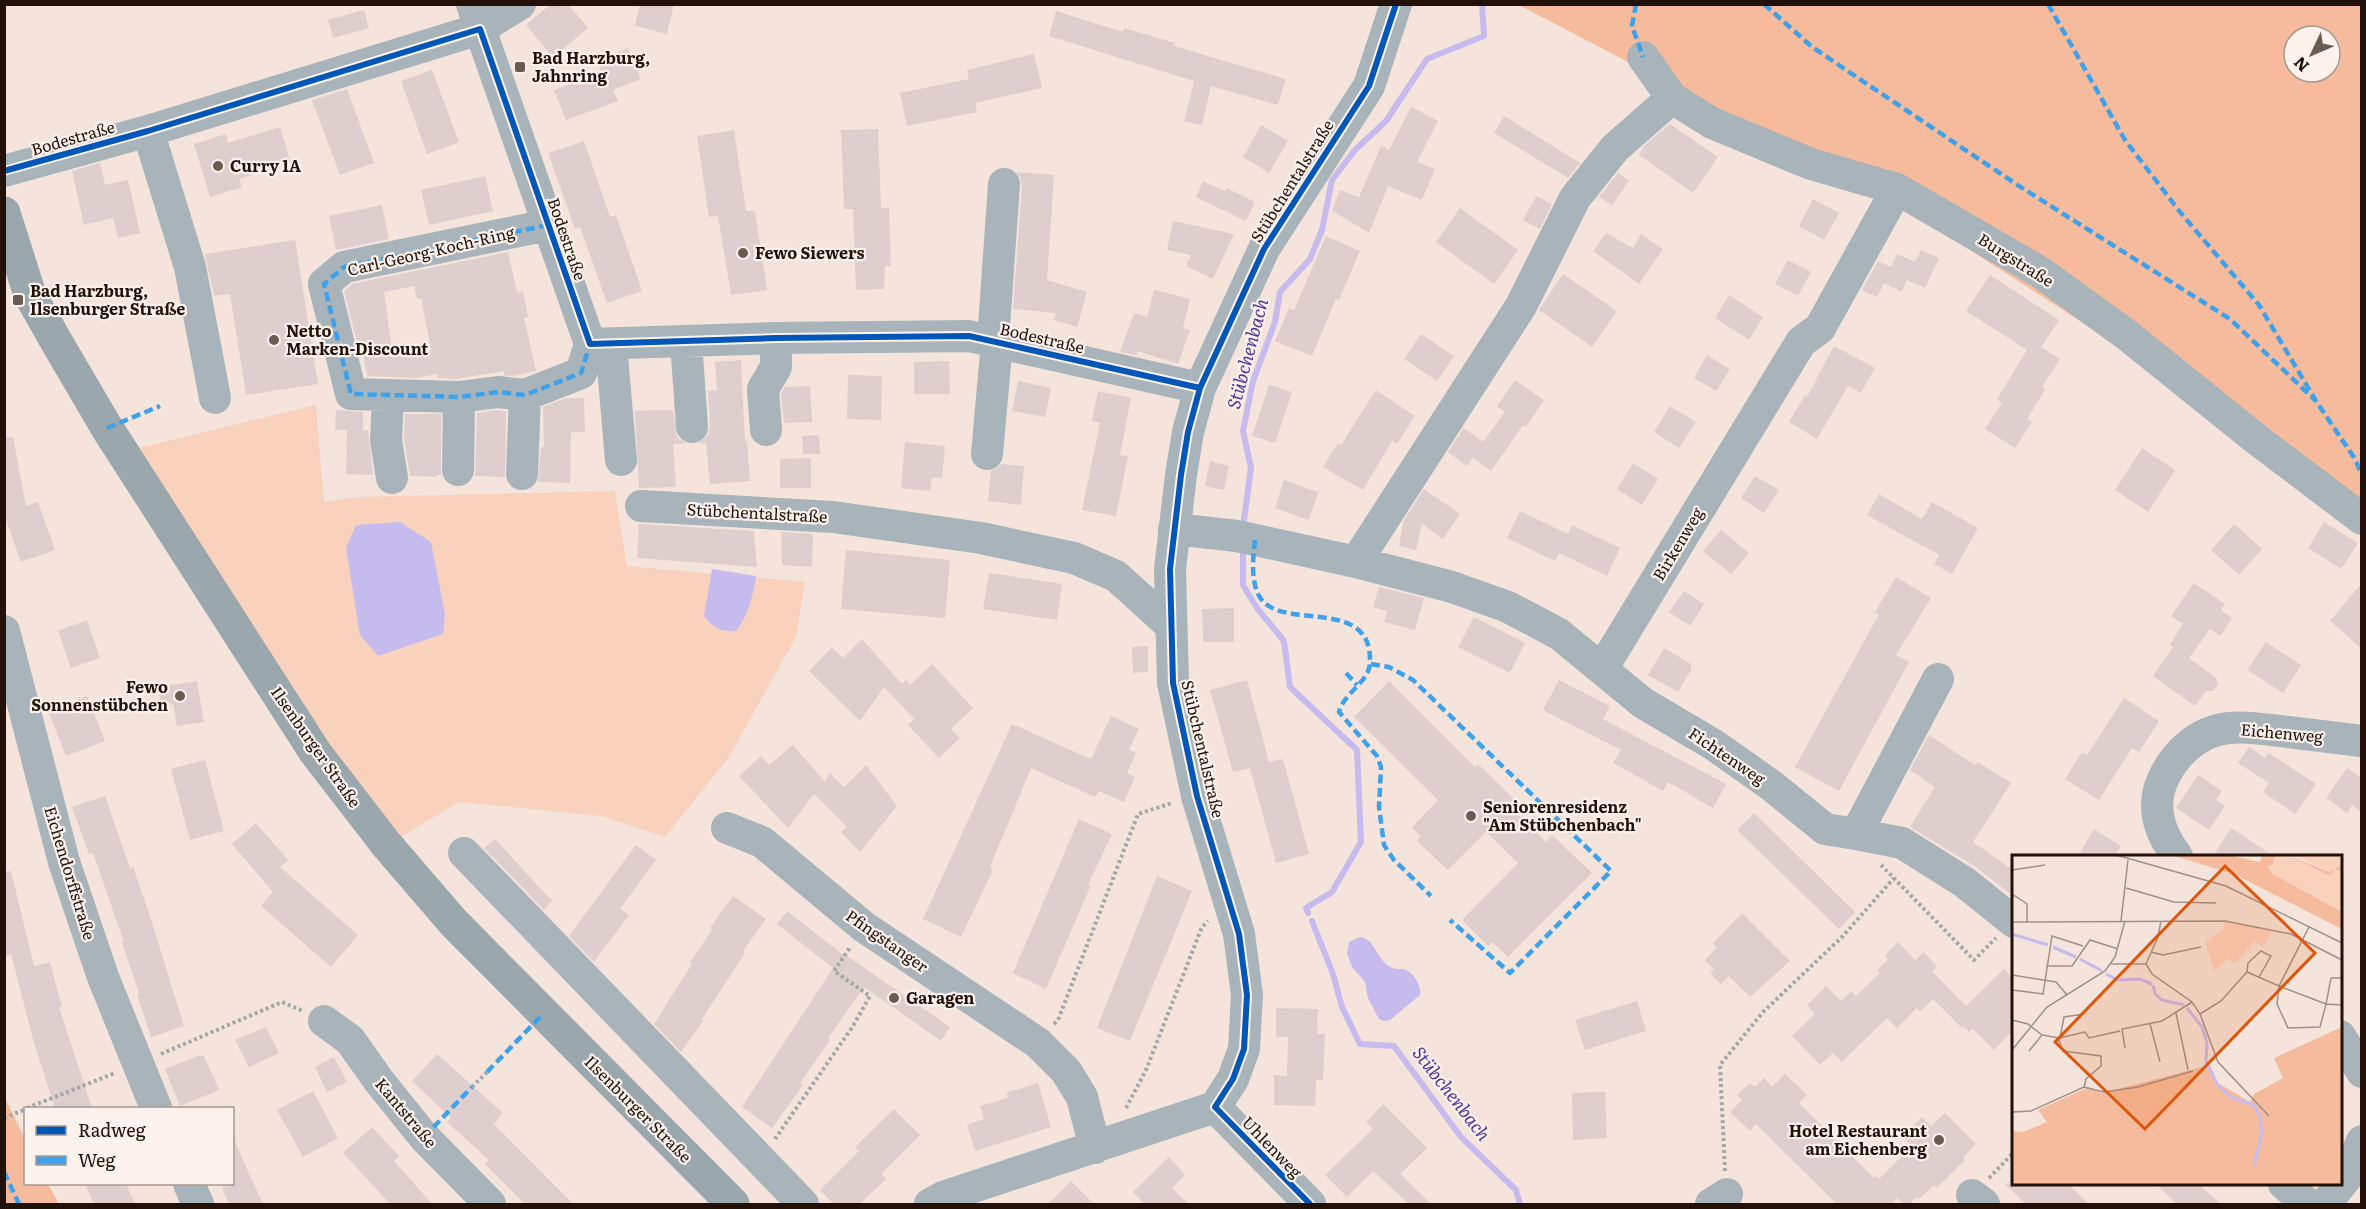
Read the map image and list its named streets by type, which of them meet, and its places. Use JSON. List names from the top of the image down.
{
  "streets": {
    "main road": ["Ilsenburger Straße"],
    "street": [
      "Bodestraße",
      "Stübchentalstraße",
      "Carl-Georg-Koch-Ring",
      "Burgstraße",
      "Birkenweg",
      "Eichenweg",
      "Fichtenweg",
      "Eichendorffstraße",
      "Pfingstanger",
      "Kantstraße",
      "Uhlenweg"
    ]
  },
  "crossings": [
    ["Bodestraße", "Stübchentalstraße"],
    ["Bodestraße", "Carl-Georg-Koch-Ring"],
    ["Stübchentalstraße", "Uhlenweg"],
    ["Burgstraße", "Birkenweg"],
    ["Birkenweg", "Fichtenweg"]
  ],
  "water": ["Stübchenbach"],
  "places": {
    "transit": ["Bad Harzburg, Jahnring", "Bad Harzburg, Ilsenburger Straße"],
    "other": [
      "Curry 1A",
      "Fewo Siewers",
      "Netto Marken-Discount",
      "Fewo Sonnenstübchen",
      "Seniorenresidenz \"Am Stübchenbach\"",
      "Garagen",
      "Hotel Restaurant am Eichenberg"
    ]
  },
  "legend": ["Radweg", "Weg"],
  "north": "bottom left"
}
